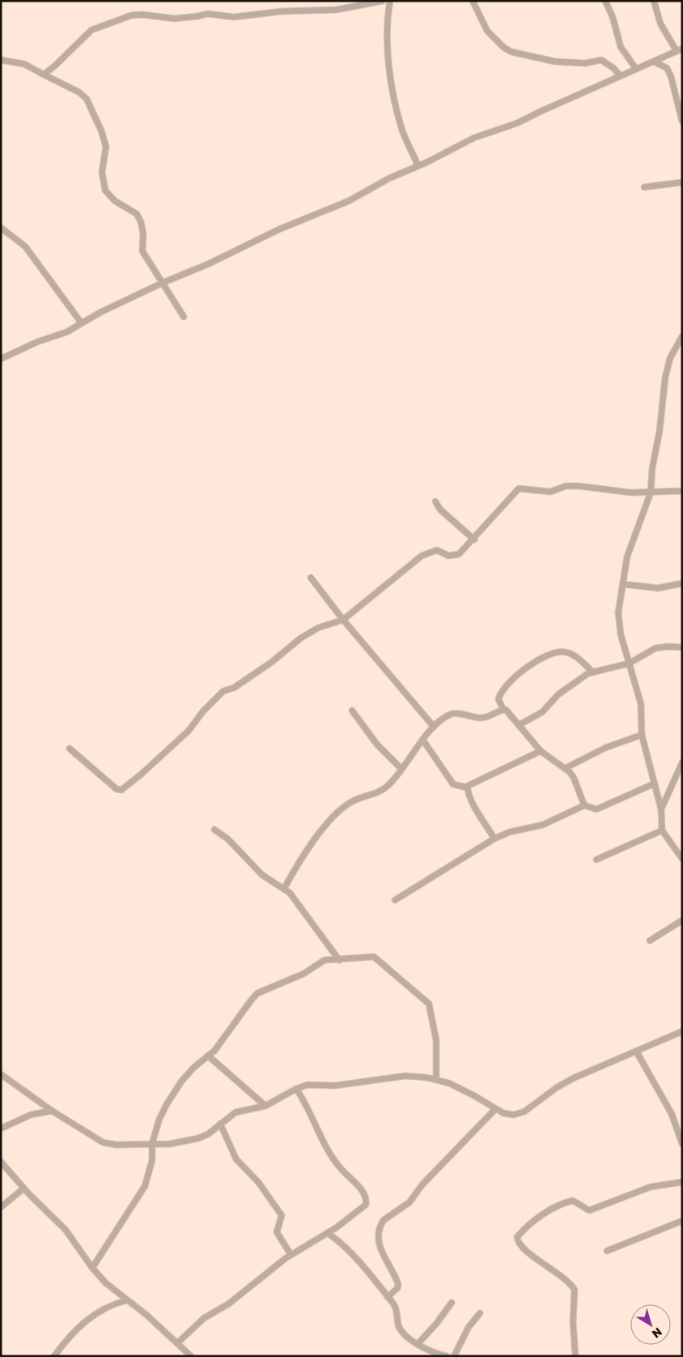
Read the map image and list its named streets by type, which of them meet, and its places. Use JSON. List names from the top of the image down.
{
  "north": "bottom right"
}
